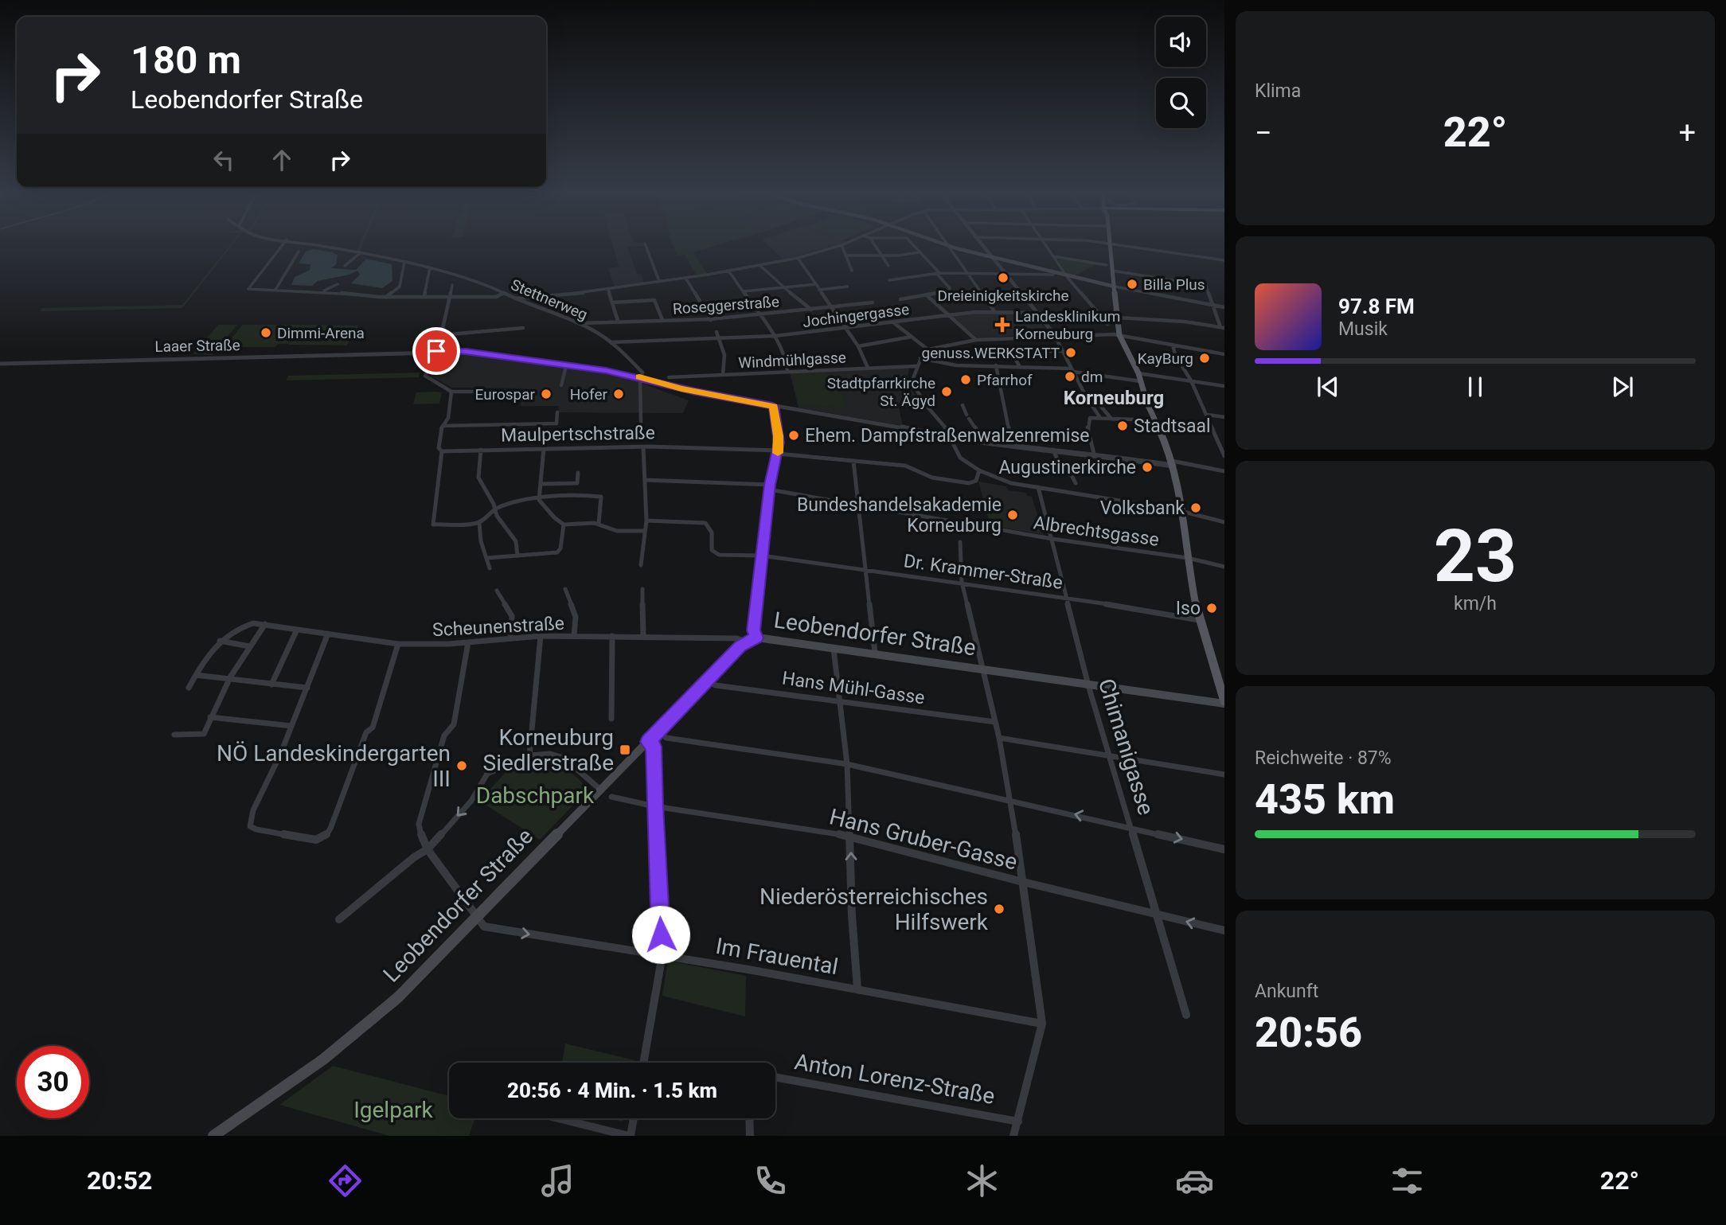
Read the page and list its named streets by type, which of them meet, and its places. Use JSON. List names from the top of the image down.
{
  "streets": {
    "main road": ["Leobendorfer Straße"],
    "street": [
      "Stettnerweg",
      "Roseggerstraße",
      "Jochingergasse",
      "Laaer Straße",
      "Windmühlgasse",
      "Maulpertschstraße",
      "Albrechtsgasse",
      "Dr. Krammer-Straße",
      "Scheunenstraße",
      "Hans Mühl-Gasse",
      "Chimanigasse",
      "Hans Gruber-Gasse",
      "Im Frauental",
      "Anton Lorenz-Straße"
    ]
  },
  "crossings": [
    ["Stettnerweg", "Roseggerstraße"],
    ["Stettnerweg", "Jochingergasse"],
    ["Stettnerweg", "Laaer Straße"],
    ["Albrechtsgasse", "Chimanigasse"],
    ["Dr. Krammer-Straße", "Chimanigasse"],
    ["Scheunenstraße", "Leobendorfer Straße"],
    ["Leobendorfer Straße", "Hans Mühl-Gasse"],
    ["Leobendorfer Straße", "Chimanigasse"],
    ["Leobendorfer Straße", "Im Frauental"],
    ["Chimanigasse", "Hans Gruber-Gasse"]
  ],
  "districts": ["Korneuburg"],
  "parks": ["Dabschpark", "Igelpark"],
  "places": {
    "other": [
      "Dreieinigkeitskirche",
      "Billa Plus",
      "Dimmi-Arena",
      "genuss.WERKSTATT",
      "KayBurg",
      "dm",
      "Pfarrhof",
      "Stadtpfarrkirche St. Ägyd",
      "Eurospar",
      "Hofer",
      "Stadtsaal",
      "Ehem. Dampfstraßenwalzenremise",
      "Augustinerkirche",
      "Volksbank",
      "Bundeshandelsakademie Korneuburg",
      "Iso",
      "NÖ Landeskindergarten III",
      "Niederösterreichisches Hilfswerk"
    ],
    "health": ["Landesklinikum Korneuburg"],
    "transit": ["Korneuburg Siedlerstraße"]
  },
  "page": {
    "tile": [
      "Klima",
      ["23", "km/h"],
      ["Reichweite · 87%", "435 km"],
      ["Ankunft", "20:56"]
    ],
    "turn": ["180 m", "Leobendorfer Straße"],
    "heat": ["−", "22°", "+"],
    "song": ["97.8 FM", "Musik"],
    "limit": "30",
    "trip": "20:56 · 4 Min. · 1.5 km",
    "tabs": ["20:52", "22°"]
  }
}
